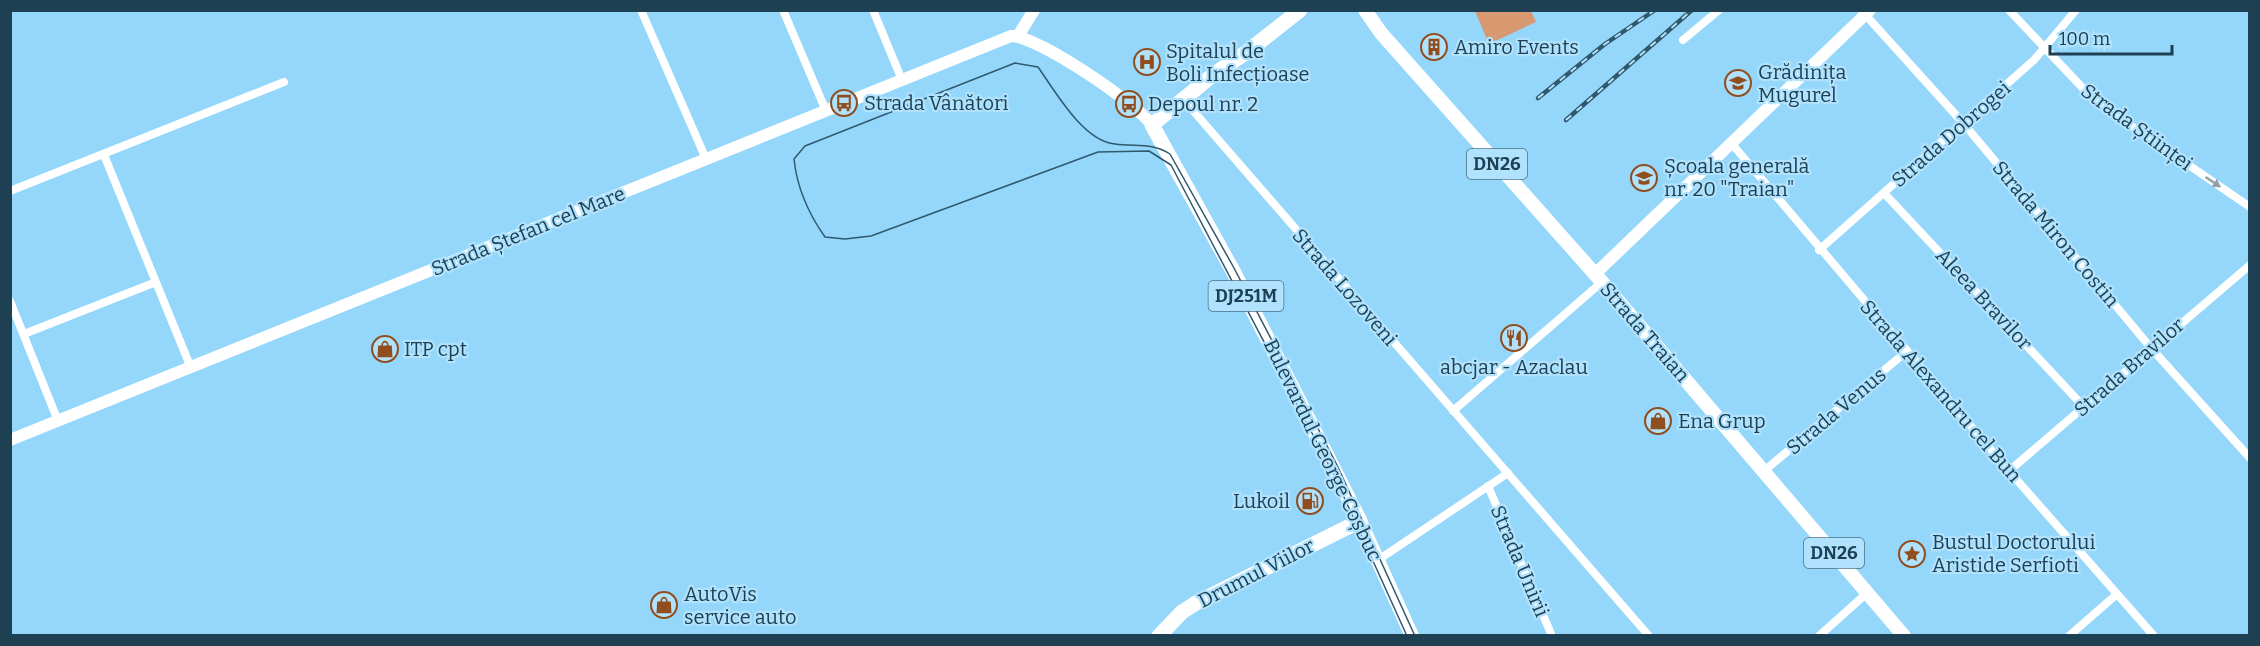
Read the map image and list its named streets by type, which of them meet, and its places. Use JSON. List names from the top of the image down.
{
  "streets": {
    "highway": ["DJ251M", "Bulevardul George Coșbuc", "Drumul Viilor"],
    "main road": ["DN26", "Strada Traian"],
    "street": [
      "Strada Științei",
      "Strada Dobrogei",
      "Strada Ștefan cel Mare",
      "Strada Miron Costin",
      "Strada Lozoveni",
      "Aleea Bravilor",
      "Strada Bravilor",
      "Strada Alexandru cel Bun",
      "Strada Venus",
      "Strada Unirii"
    ]
  },
  "crossings": [
    ["Strada Științei", "Strada Dobrogei"],
    ["Strada Dobrogei", "Strada Miron Costin"],
    ["Strada Dobrogei", "Aleea Bravilor"],
    ["Strada Dobrogei", "Strada Alexandru cel Bun"],
    ["Strada Ștefan cel Mare", "Bulevardul George Coșbuc"],
    ["Strada Miron Costin", "Strada Bravilor"],
    ["Aleea Bravilor", "Strada Bravilor"],
    ["Strada Traian", "Strada Venus"],
    ["Strada Bravilor", "Strada Alexandru cel Bun"],
    ["Strada Alexandru cel Bun", "Strada Venus"],
    ["Bulevardul George Coșbuc", "Drumul Viilor"]
  ],
  "one_way": ["Strada Științei"],
  "places": {
    "building": ["Amiro Events"],
    "hospital": ["Spitalul de Boli Infecțioase"],
    "school or university": ["Grădinița Mugurel", "Școala generală nr. 20 \"Traian\""],
    "bus stop": ["Strada Vânători", "Depoul nr. 2"],
    "restaurant": ["abcjar - Azaclau"],
    "shop": ["ITP cpt", "Ena Grup", "AutoVis service auto"],
    "fuel station": ["Lukoil"],
    "place": ["Bustul Doctorului Aristide Serfioti"]
  },
  "scale_bar": "100 m"
}
